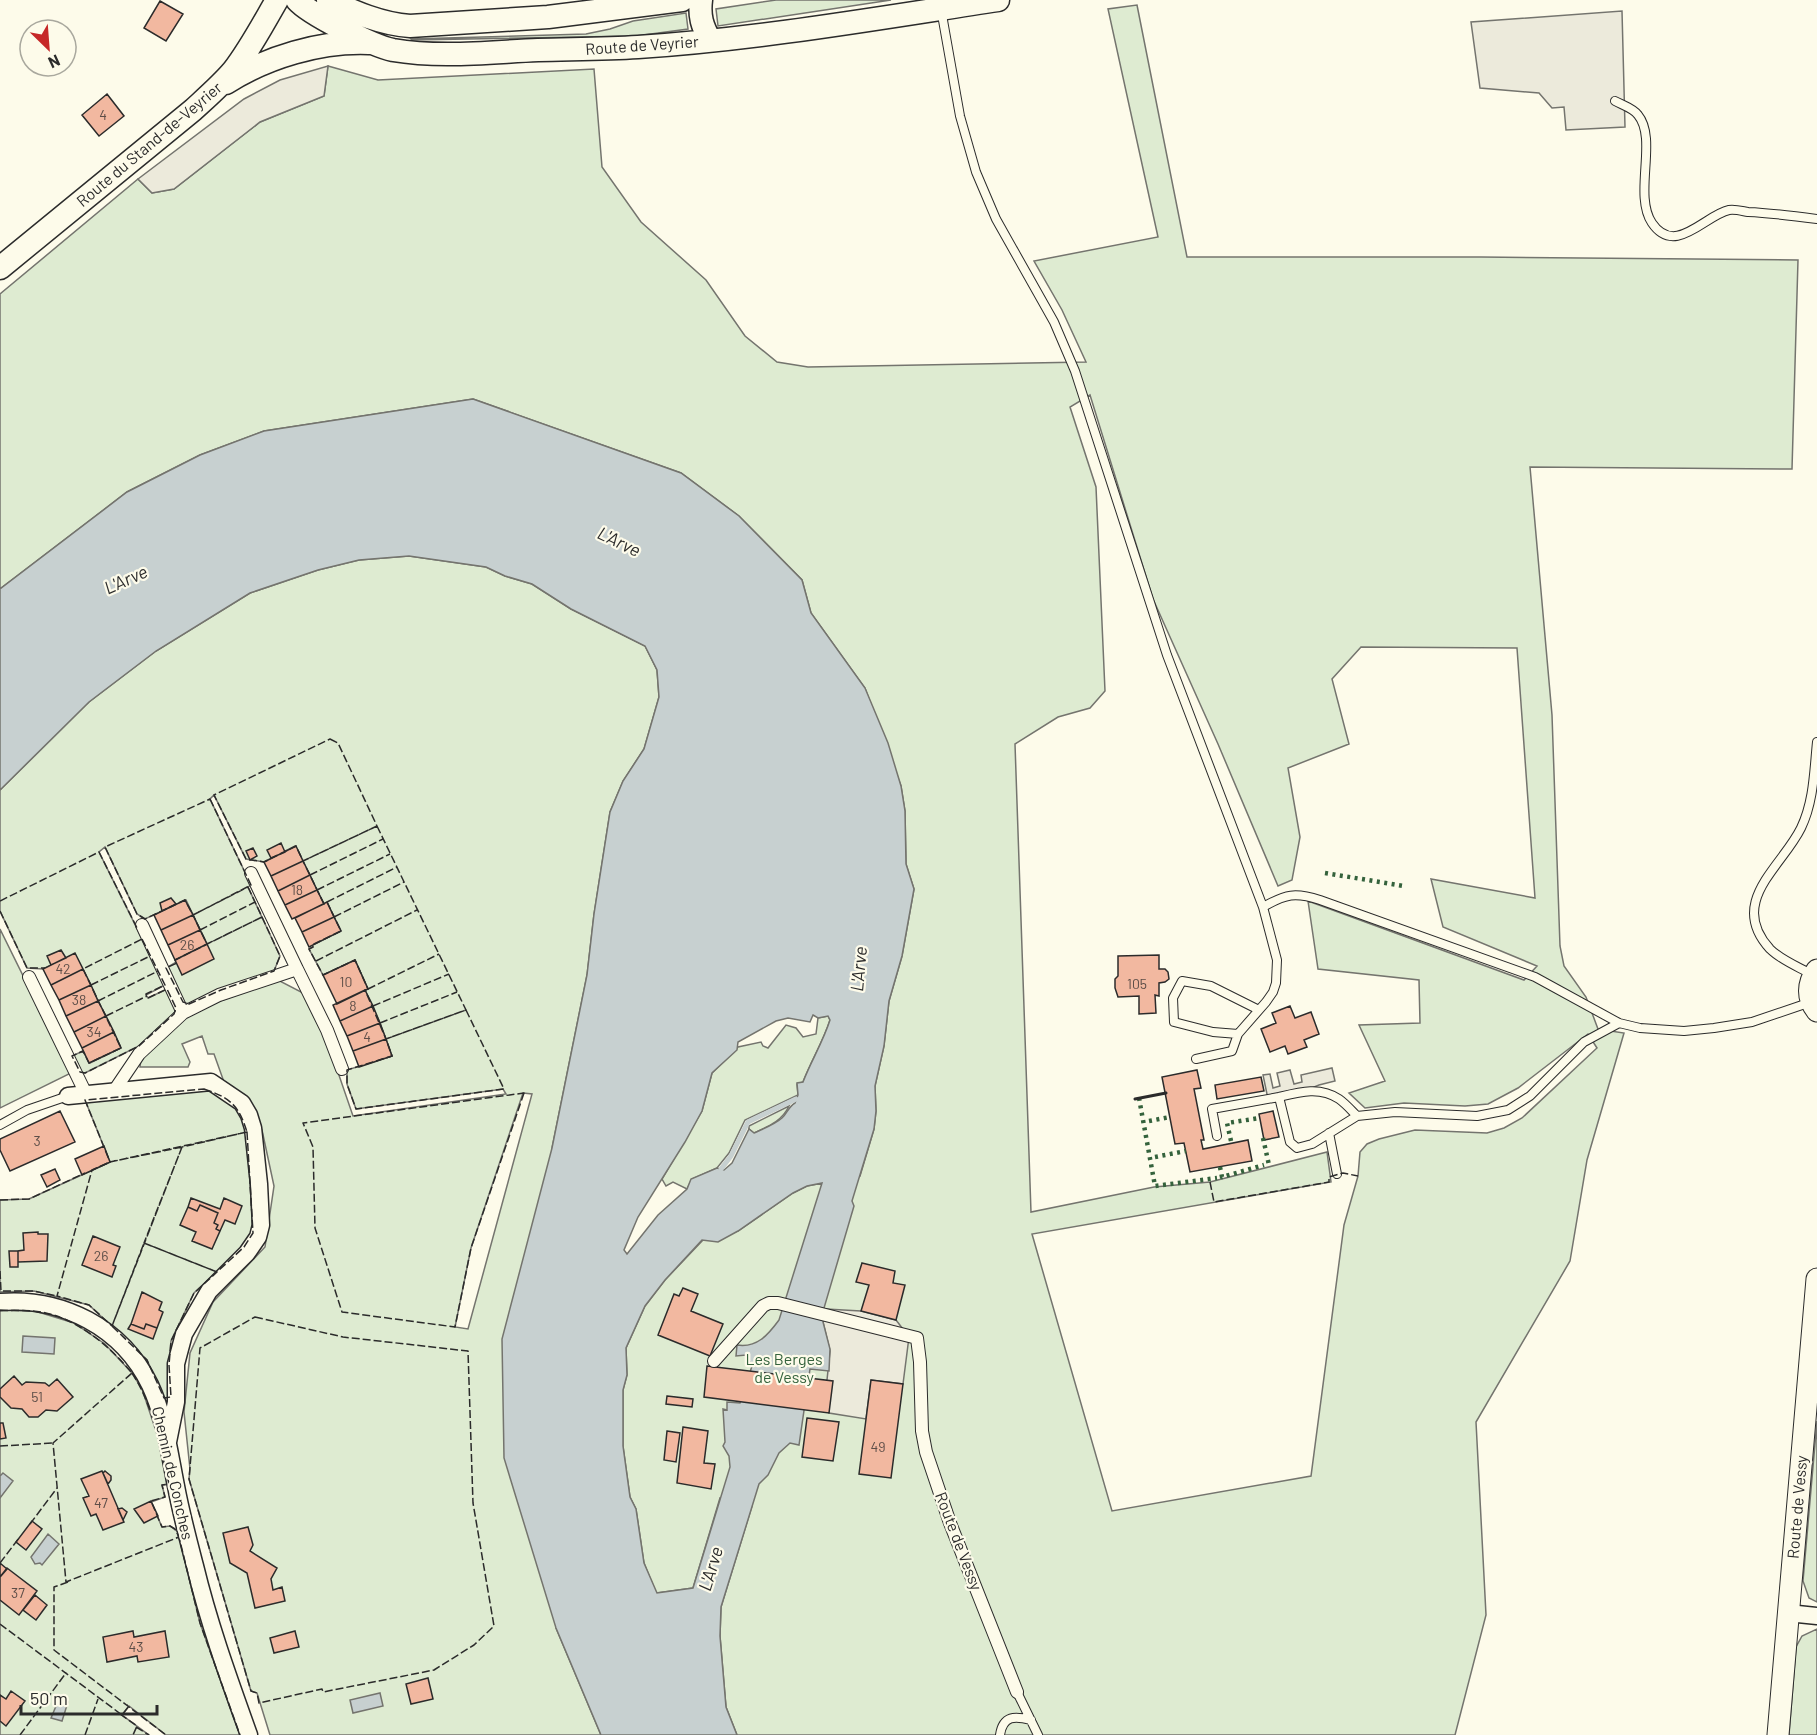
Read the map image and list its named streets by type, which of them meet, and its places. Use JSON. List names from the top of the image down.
{
  "streets": {
    "main road": ["Route de Veyrier", "Route du Stand-de-Veyrier"],
    "street": ["Chemin de Conches", "Route de Vessy"]
  },
  "water": ["L'Arve"],
  "parks": ["Les Berges de Vessy"],
  "house_numbers": [
    "4",
    "18",
    "26",
    "42",
    "10",
    "105",
    "38",
    "8",
    "34",
    "4",
    "3",
    "26",
    "51",
    "49",
    "47",
    "37",
    "43"
  ],
  "scale_bar": "50 m",
  "north": "bottom right"
}
